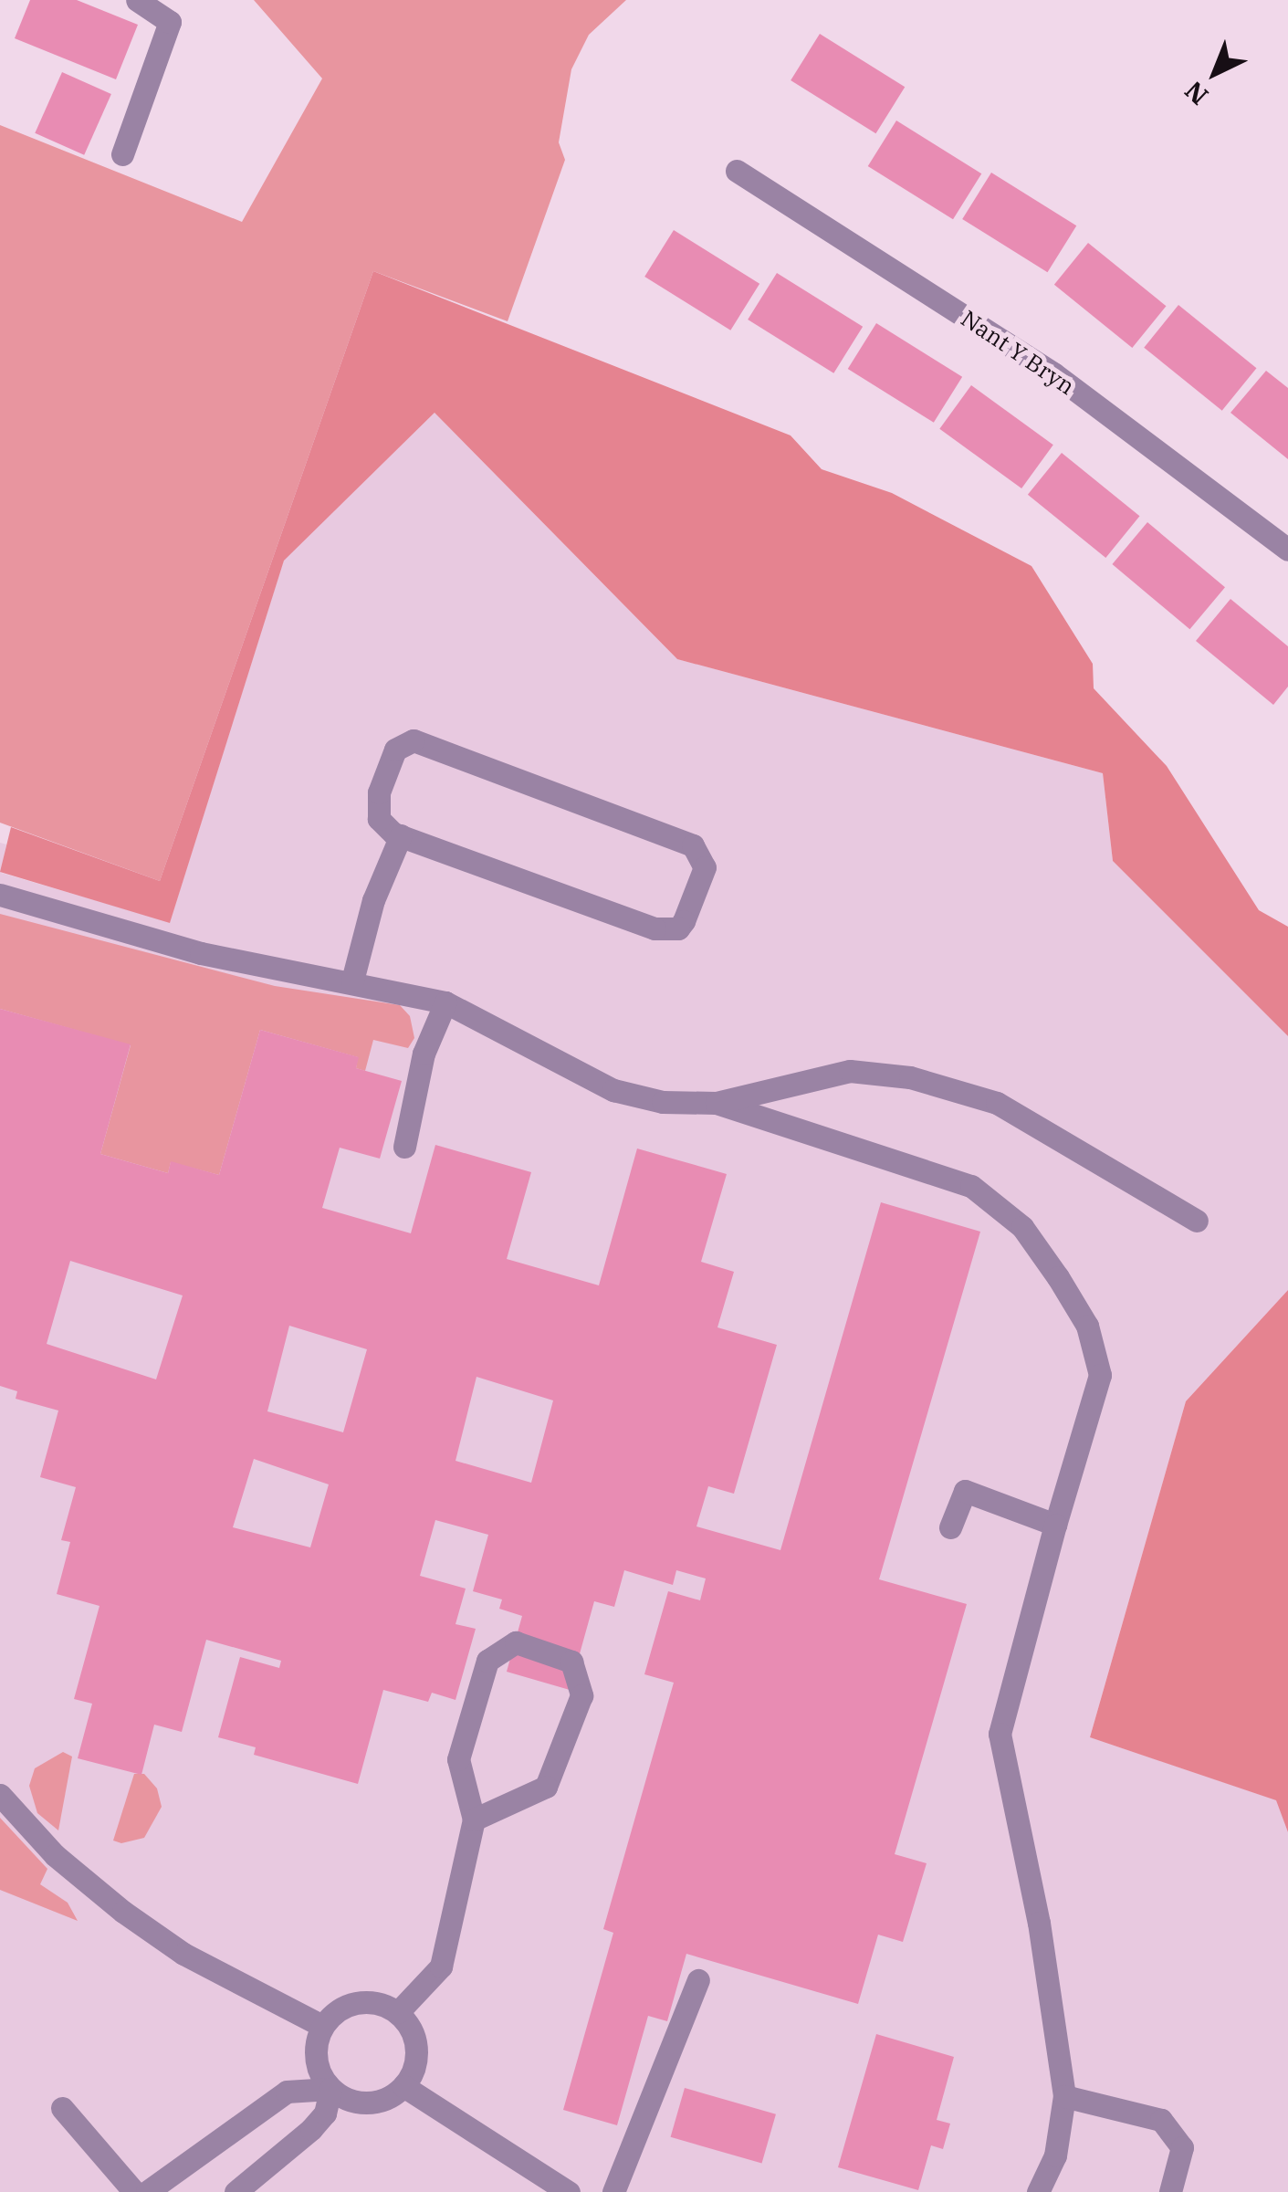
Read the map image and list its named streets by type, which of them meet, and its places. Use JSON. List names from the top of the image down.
{
  "streets": {
    "street": ["Nant Y Bryn"]
  },
  "north": "bottom left"
}
